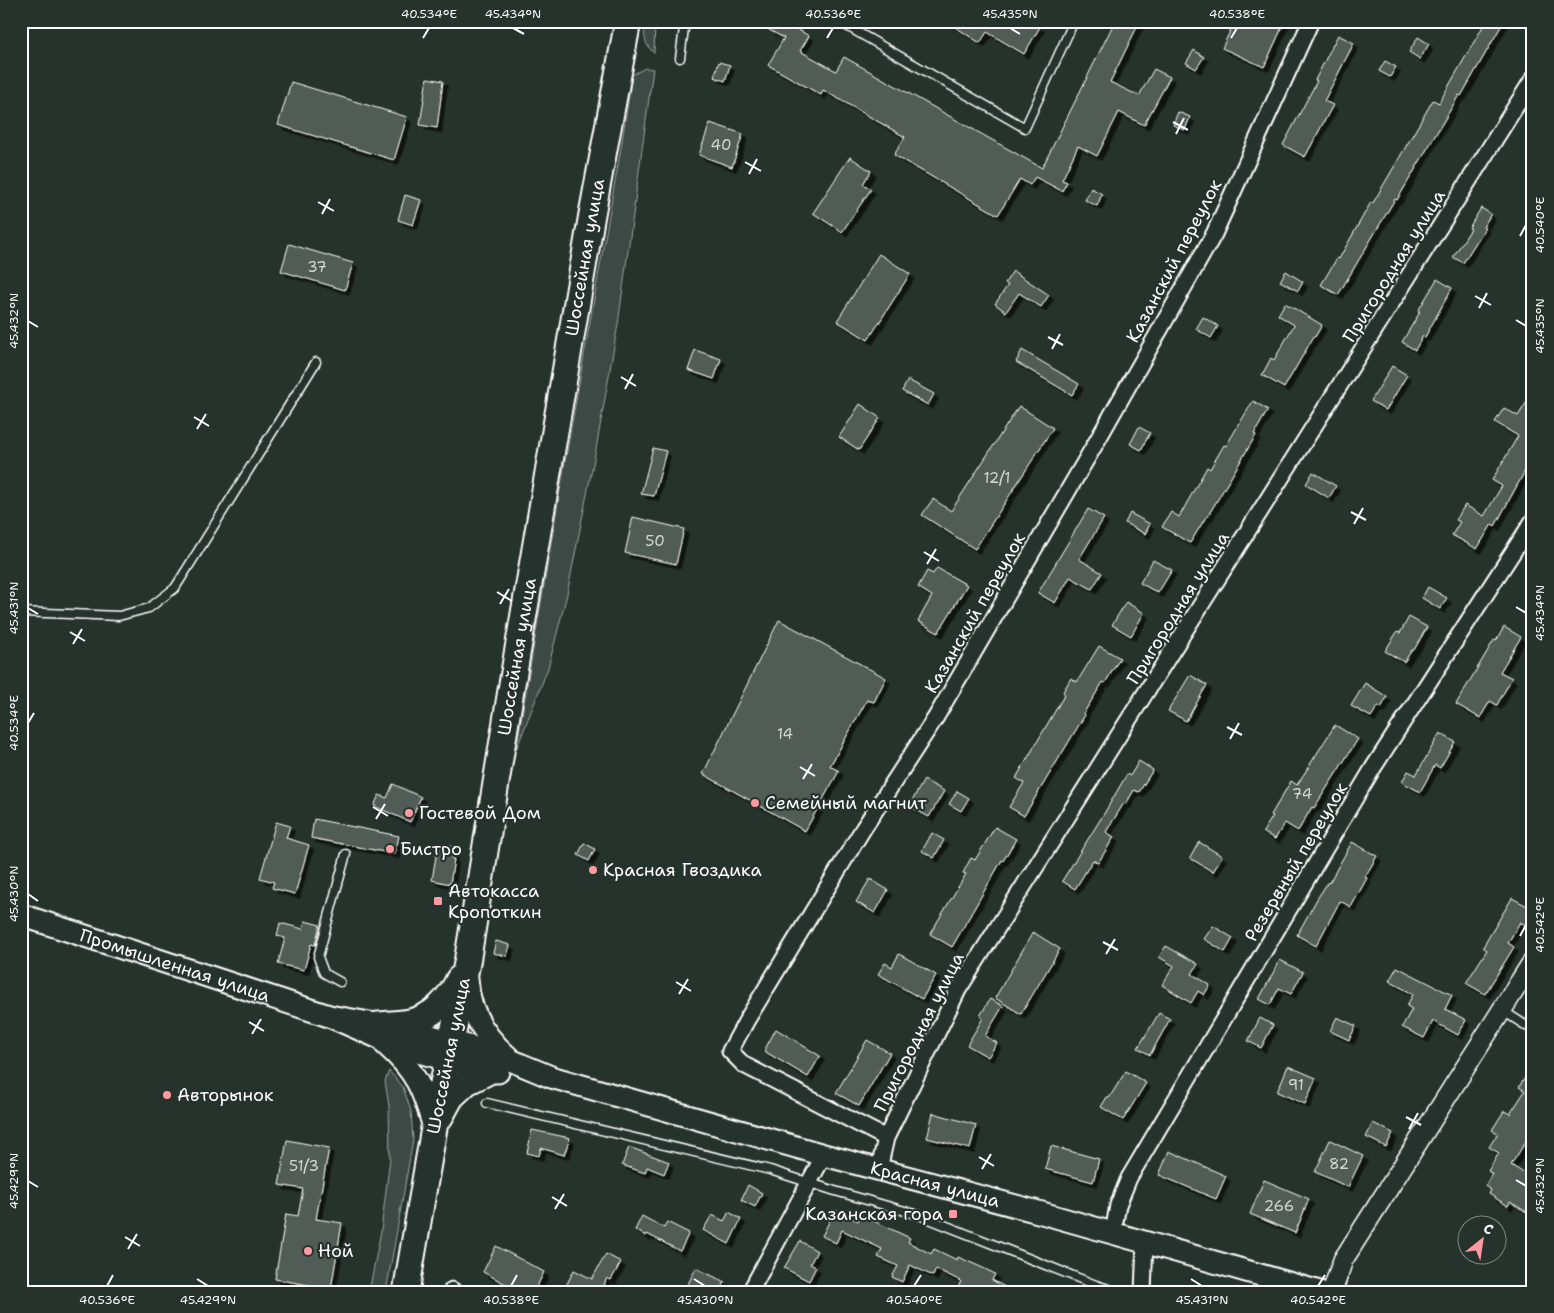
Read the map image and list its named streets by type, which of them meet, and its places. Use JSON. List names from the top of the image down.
{
  "streets": {
    "highway": ["Шоссейная улица"],
    "main road": ["Промышленная улица", "Красная улица"],
    "street": ["Казанский переулок", "Пригородная улица", "Резервный переулок"]
  },
  "crossings": [
    ["Шоссейная улица", "Красная улица"],
    ["Казанский переулок", "Пригородная улица"],
    ["Пригородная улица", "Красная улица"],
    ["Резервный переулок", "Красная улица"],
    ["Промышленная улица", "Красная улица"]
  ],
  "places": {
    "other": [
      "Семейный магнит",
      "Гостевой Дом",
      "Бистро",
      "Красная Гвоздика",
      "Авторынок",
      "Ной"
    ],
    "transit": ["Автокасса Кропоткин", "Казанская гора"]
  },
  "house_numbers": [
    "40",
    "37",
    "12/1",
    "50",
    "14",
    "74",
    "91",
    "82",
    "51/3",
    "266"
  ],
  "north": "top right",
  "coordinates": [
    "40.534°E",
    "45.434°N",
    "40.536°E",
    "45.435°N",
    "40.538°E",
    "40.540°E",
    "45.432°N",
    "45.431°N",
    "45.430°N",
    "40.542°E",
    "45.429°N"
  ]
}
